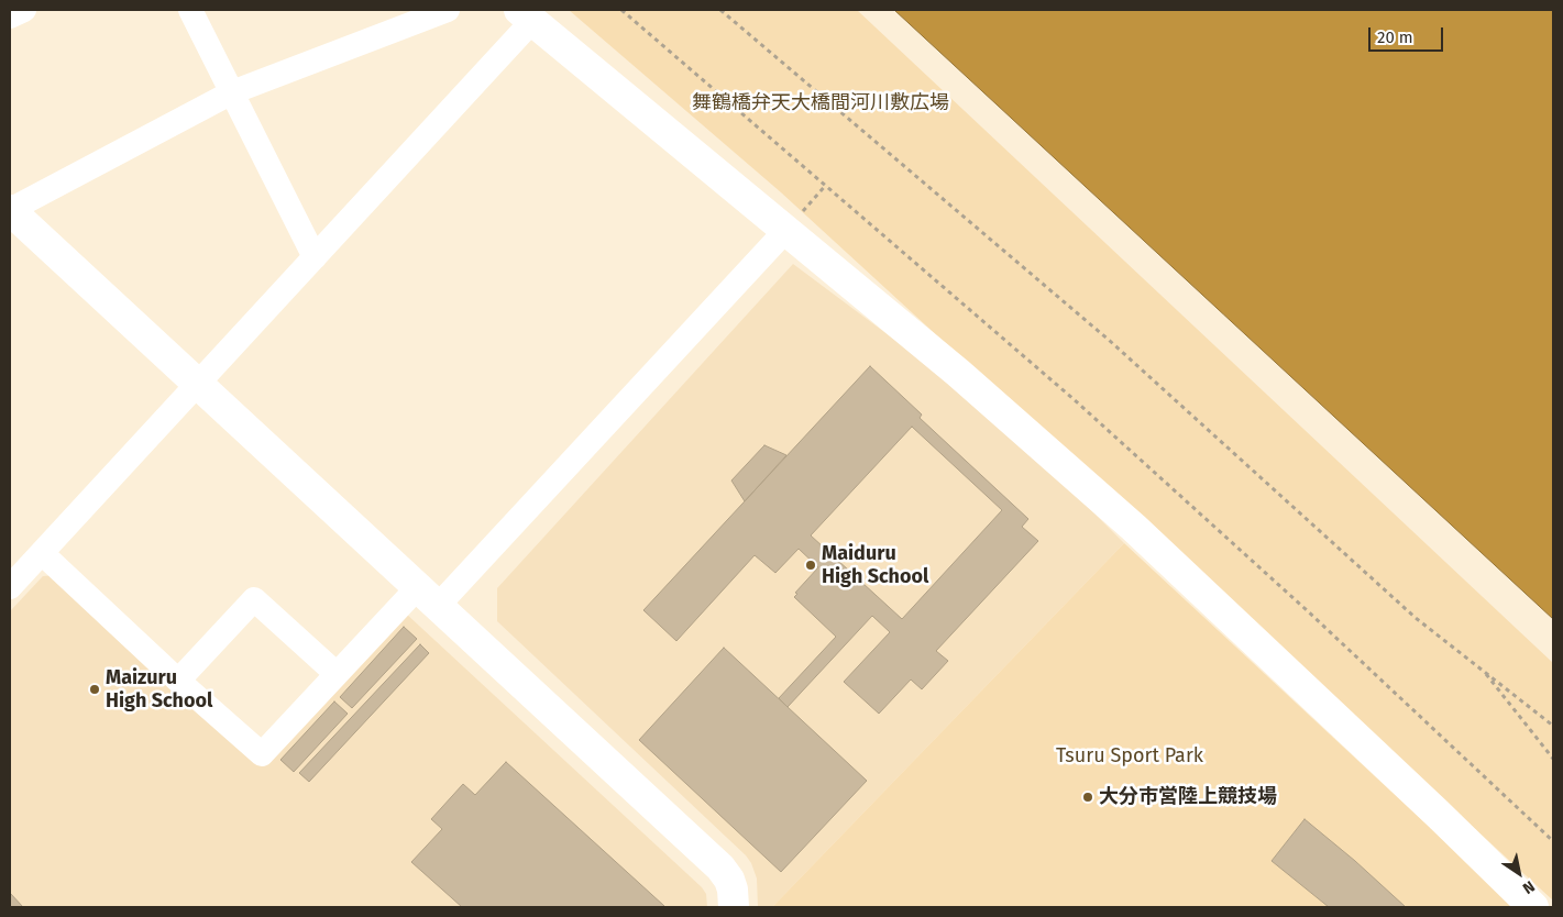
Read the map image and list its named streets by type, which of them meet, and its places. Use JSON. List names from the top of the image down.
{
  "parks": ["舞鶴橋弁天大橋間河川敷広場", "Tsuru Sport Park"],
  "places": ["Maiduru High School", "Maizuru High School", "大分市営陸上競技場"],
  "scale_bar": "20 m",
  "north": "bottom right"
}
